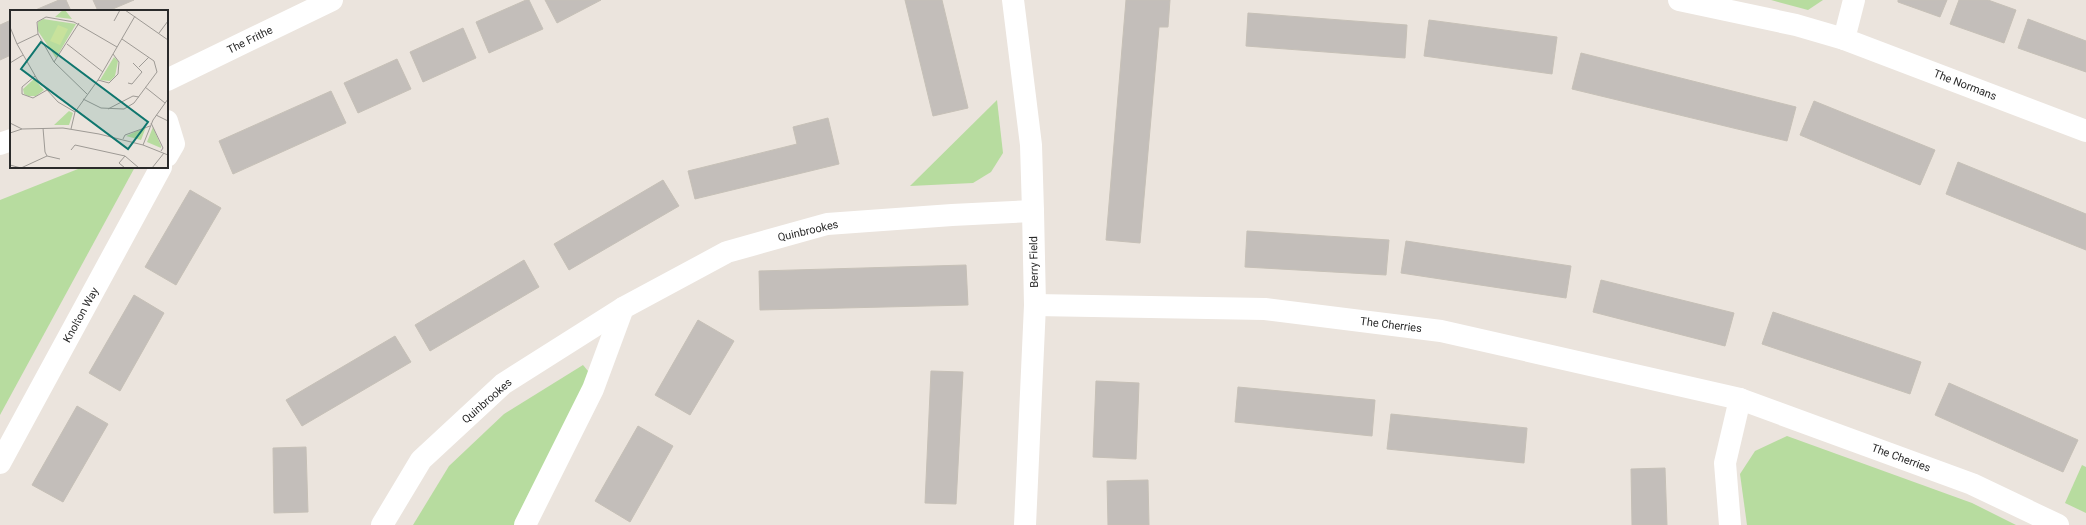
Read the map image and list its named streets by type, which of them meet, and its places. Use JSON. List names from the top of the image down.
{
  "streets": {
    "street": [
      "The Frithe",
      "The Normans",
      "Quinbrookes",
      "Berry Field",
      "Knolton Way",
      "The Cherries"
    ]
  },
  "crossings": [
    ["Quinbrookes", "Berry Field"],
    ["Berry Field", "The Cherries"]
  ]
}
